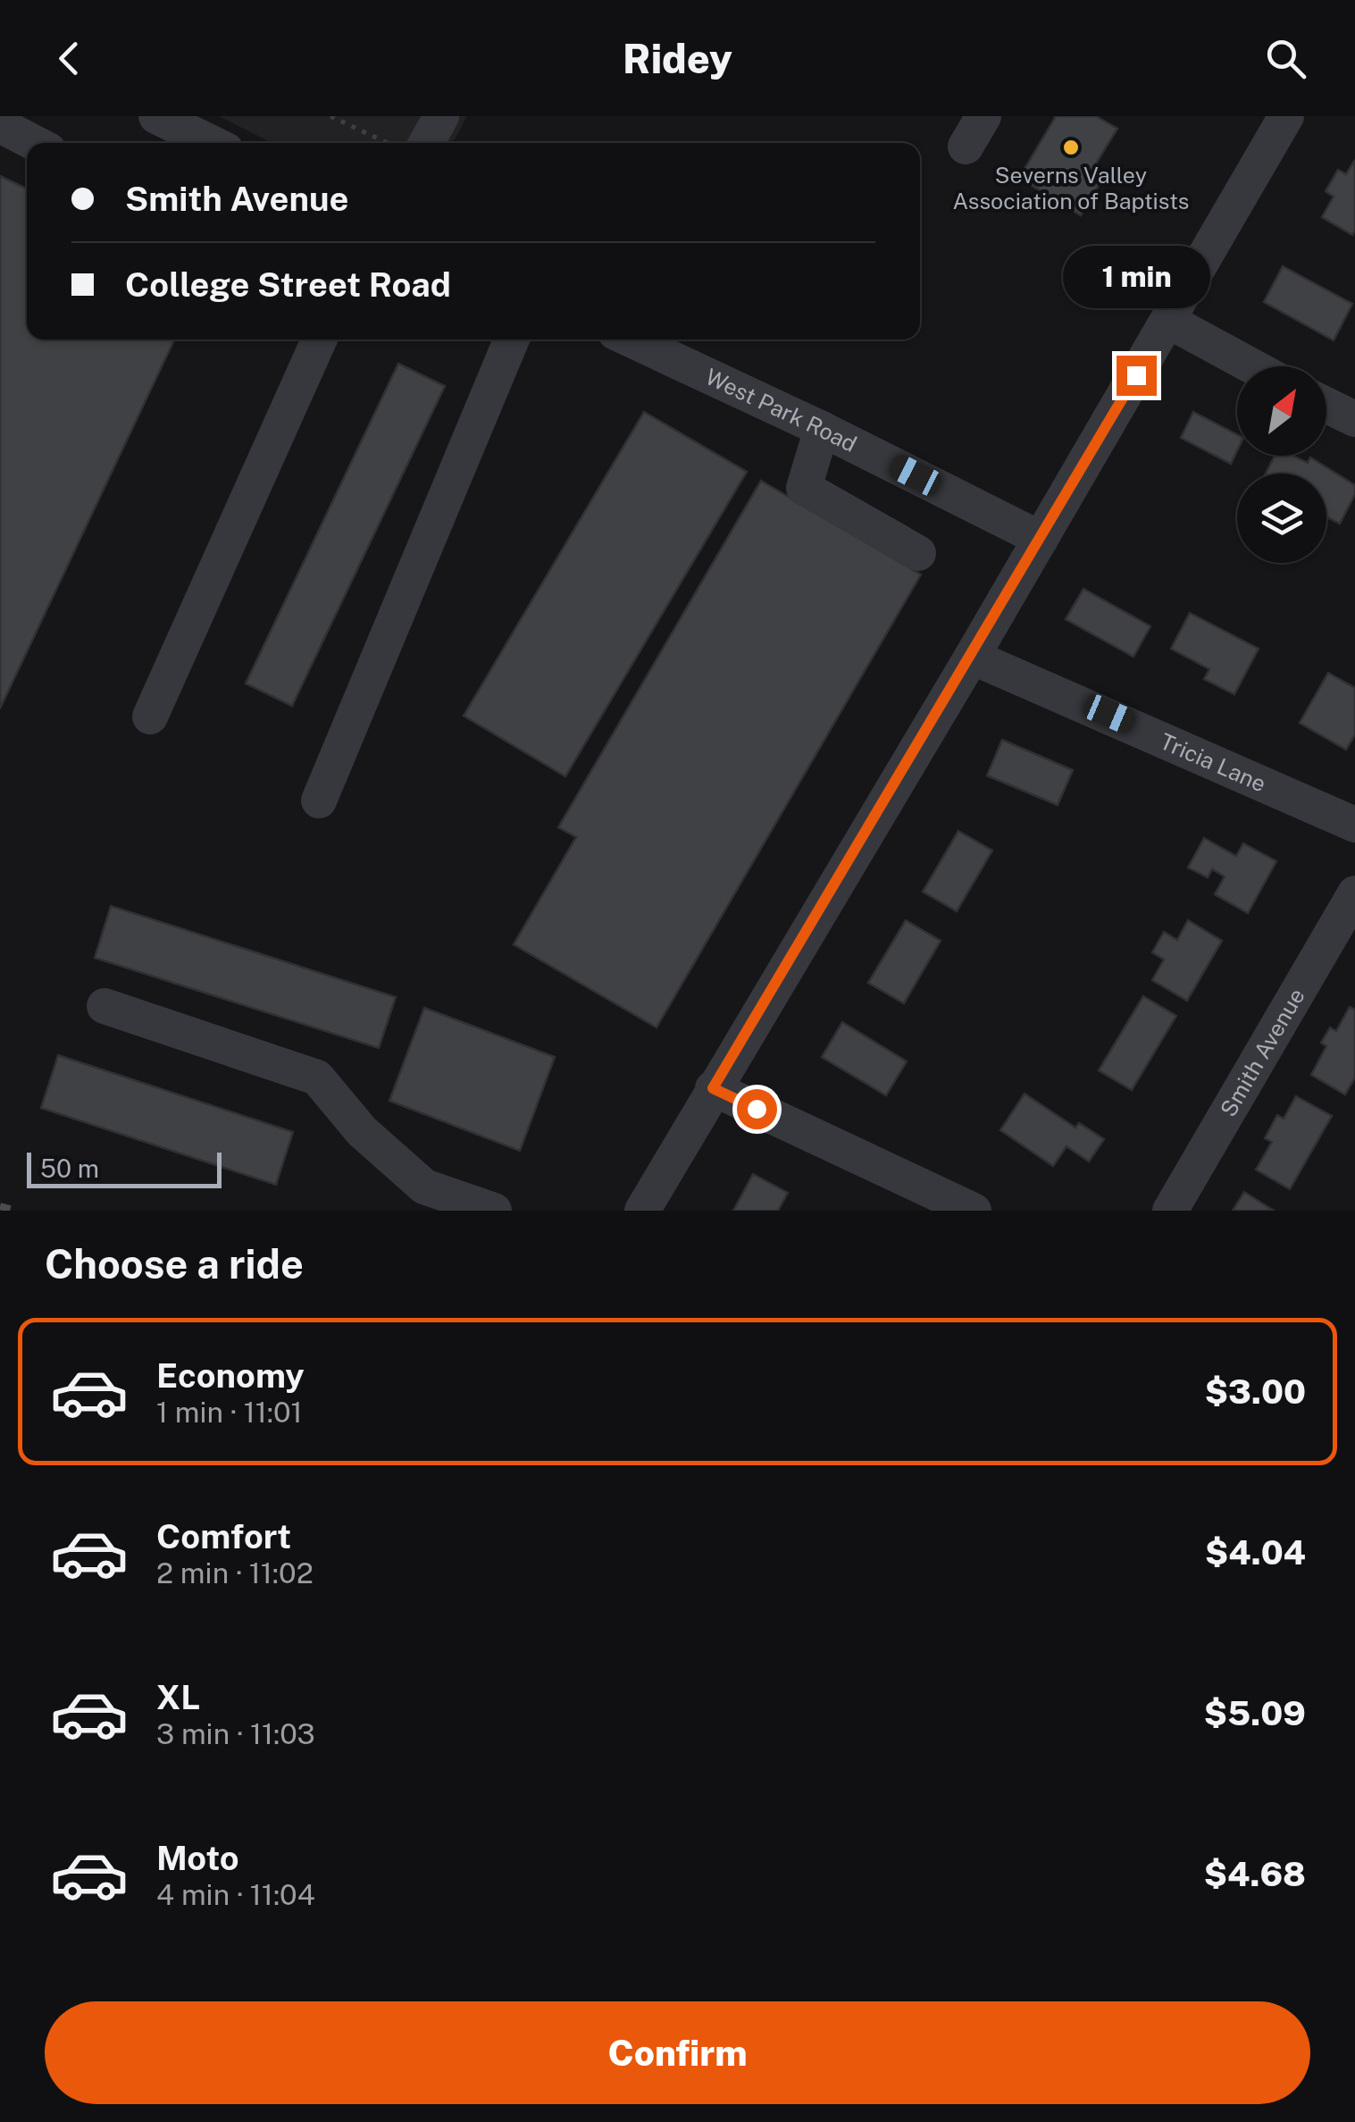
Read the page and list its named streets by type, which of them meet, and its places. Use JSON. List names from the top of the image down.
{
  "streets": {
    "street": ["West Park Road", "Tricia Lane", "Smith Avenue"]
  },
  "places": ["Severns Valley Association of Baptists"],
  "scale_bar": "50 m",
  "north": "top right",
  "page": {
    "header": "Ridey",
    "banner": ["Smith Avenue", "College Street Road"],
    "bubble": "1 min",
    "scale": "50 m",
    "heading": "Choose a ride",
    "list": [
      {
        "name": "Economy",
        "note": "1 min · 11:01",
        "value": "$3.00"
      },
      {
        "name": "Comfort",
        "note": "2 min · 11:02",
        "value": "$4.04"
      },
      {
        "name": "XL",
        "note": "3 min · 11:03",
        "value": "$5.09"
      },
      {
        "name": "Moto",
        "note": "4 min · 11:04",
        "value": "$4.68"
      }
    ],
    "buttons": "Confirm"
  }
}
